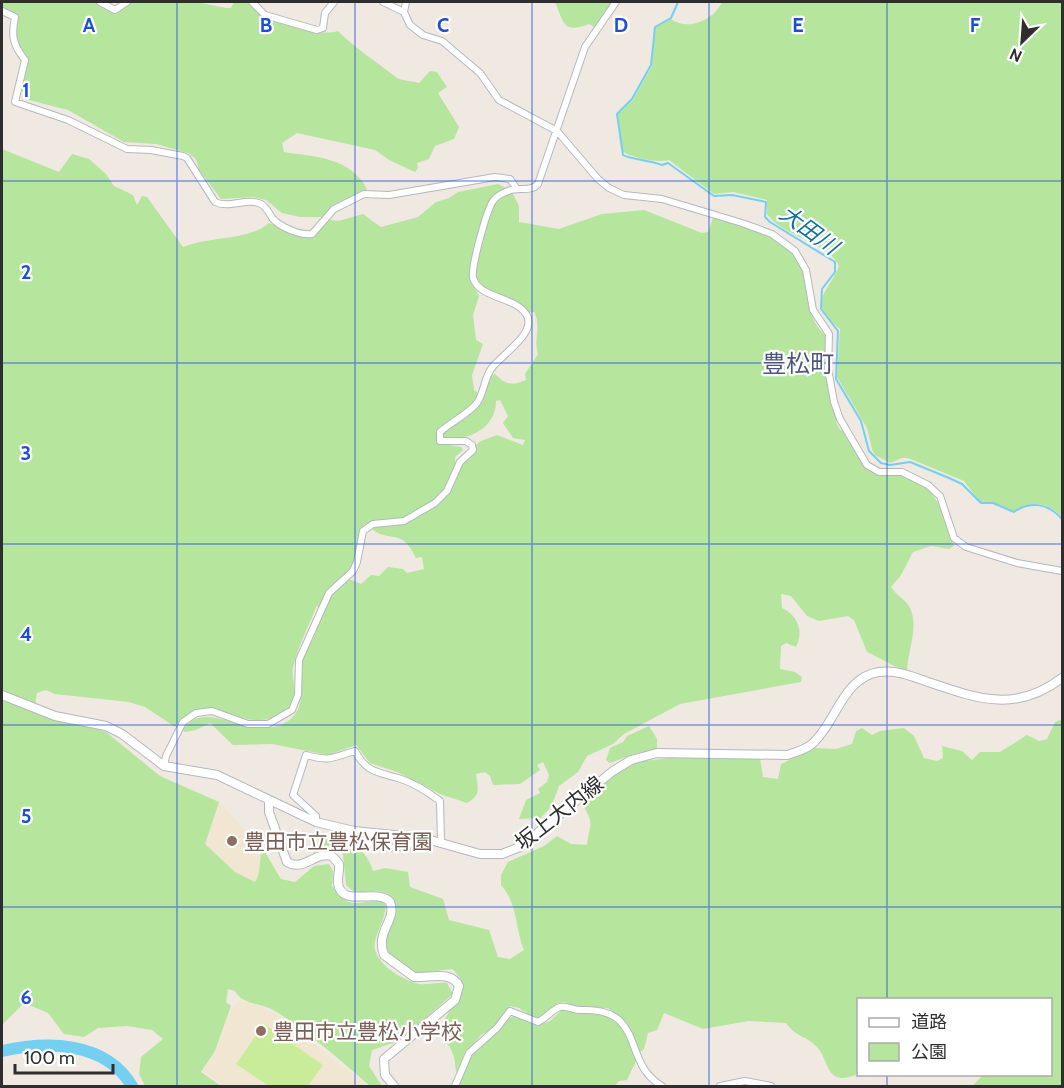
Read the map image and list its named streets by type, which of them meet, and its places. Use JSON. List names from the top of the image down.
{
  "streets": {
    "main road": ["坂上大内線"]
  },
  "districts": ["豊松町"],
  "water": ["大田川"],
  "places": ["豊田市立豊松保育園", "豊田市立豊松小学校"],
  "legend": ["道路", "公園"],
  "scale_bar": "100 m",
  "north": "bottom left",
  "grid": {
    "columns": [
      "A",
      "B",
      "C",
      "D",
      "E",
      "F"
    ],
    "rows": [
      "1",
      "2",
      "3",
      "4",
      "5",
      "6"
    ]
  }
}
